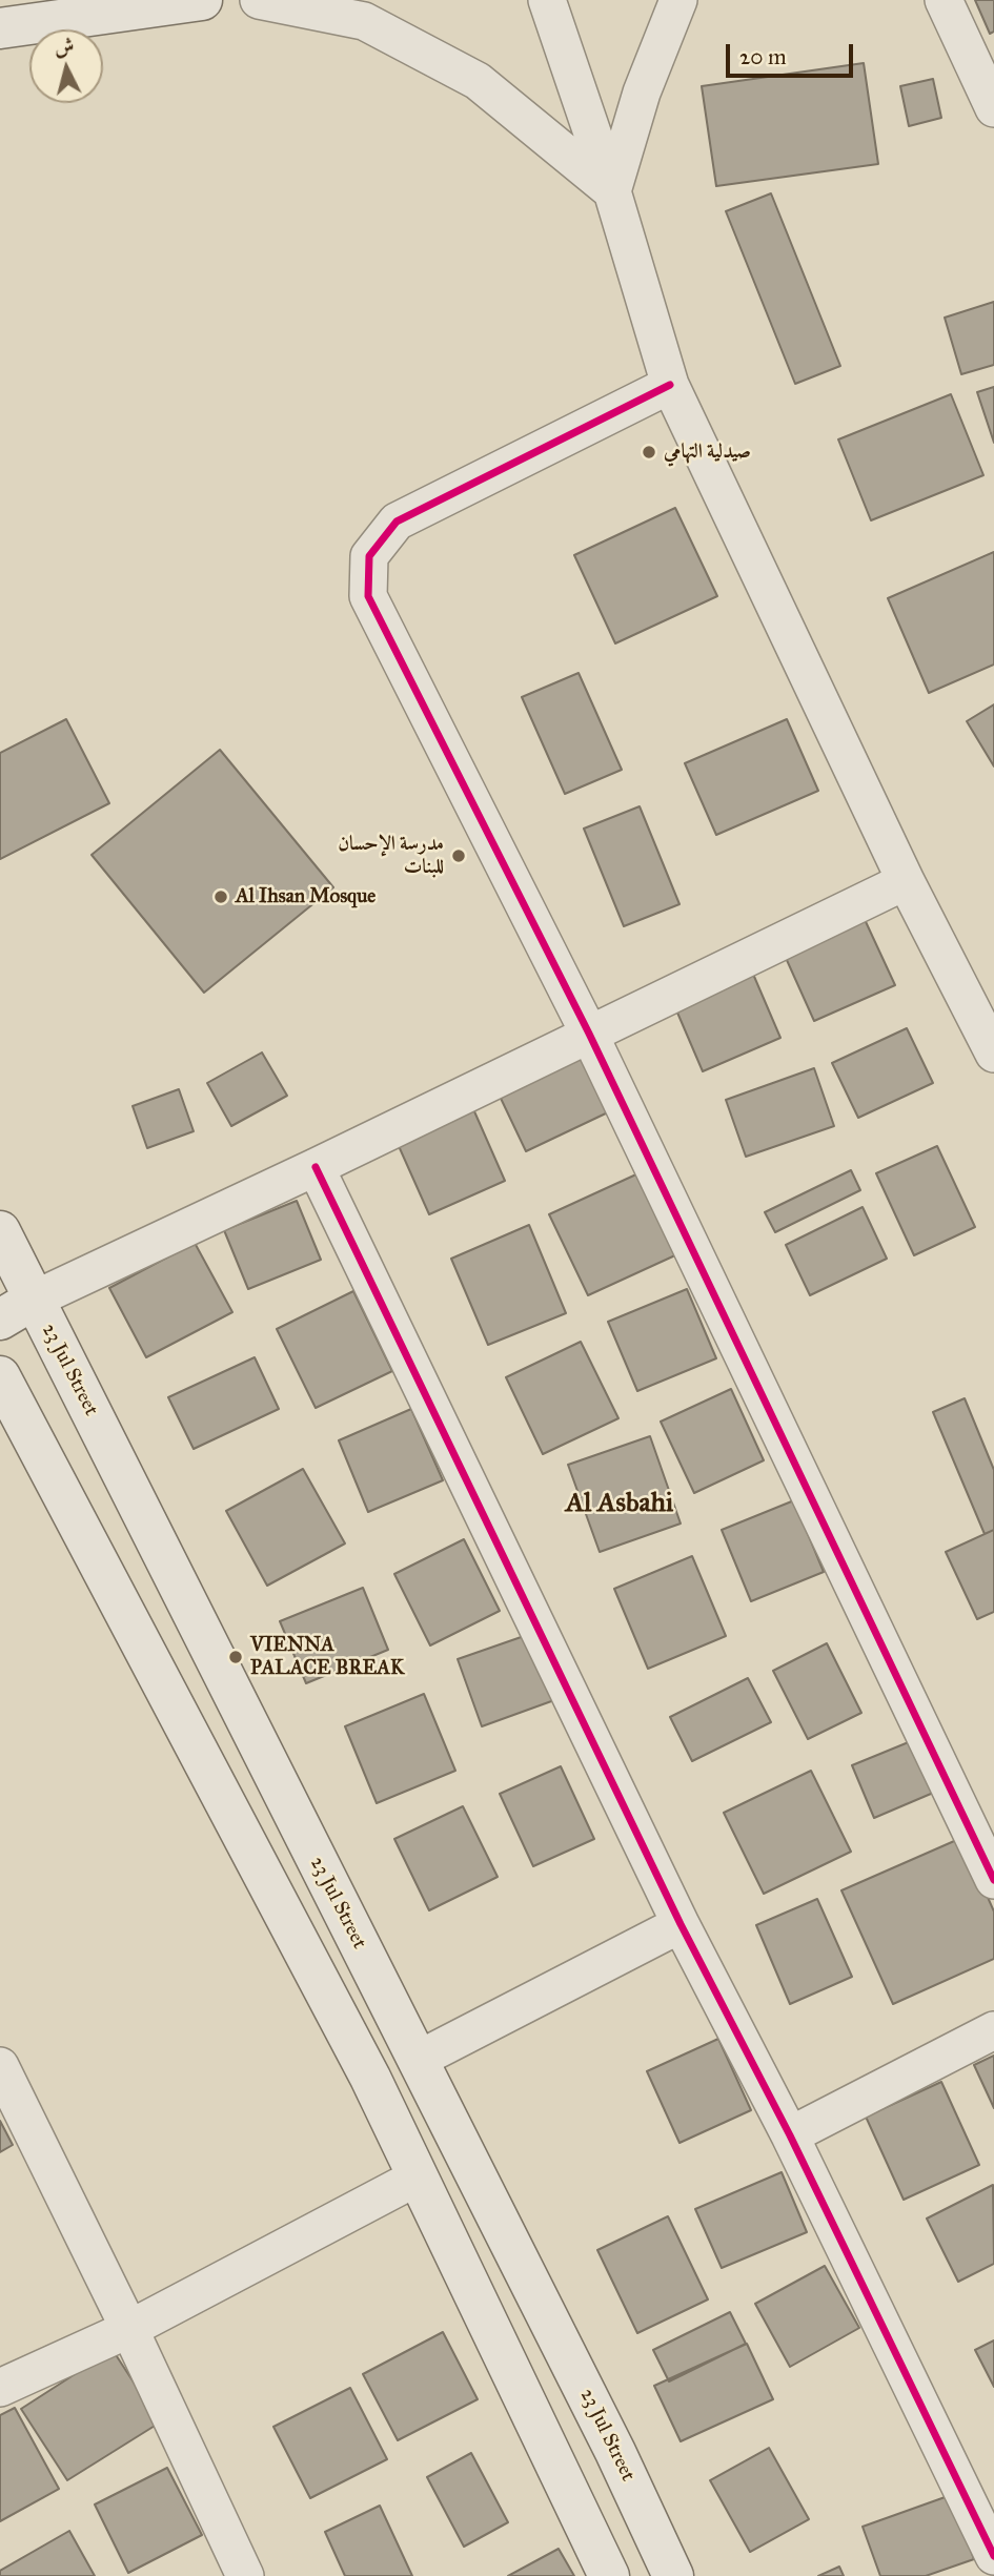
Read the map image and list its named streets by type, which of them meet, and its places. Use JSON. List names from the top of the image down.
{
  "streets": {
    "street": ["23 Jul Street"]
  },
  "districts": ["Al Asbahi"],
  "places": [
    "صيدلية التهامي",
    "مدرسة الإحسان للبنات",
    "Al Ihsan Mosque",
    "VIENNA PALACE BREAK"
  ],
  "scale_bar": "20 m",
  "north": "top"
}
